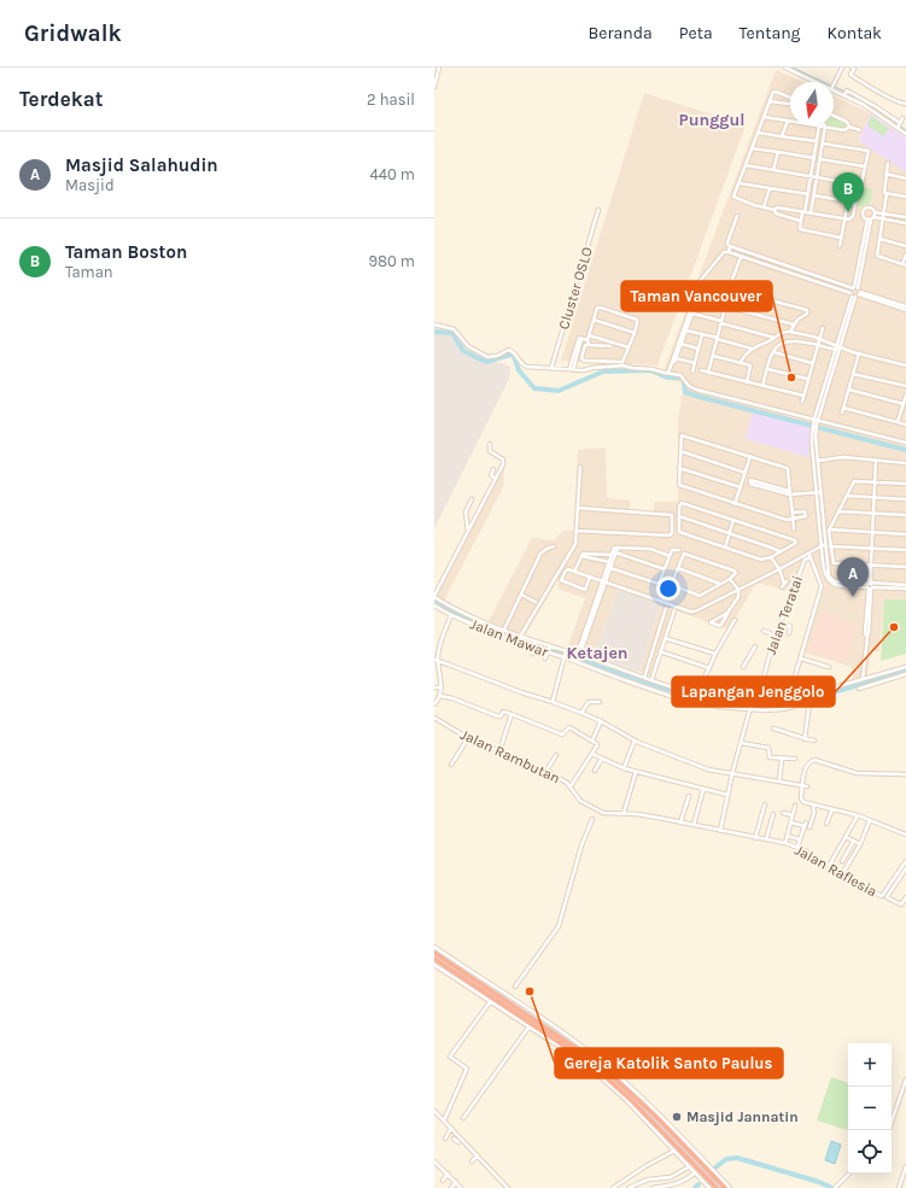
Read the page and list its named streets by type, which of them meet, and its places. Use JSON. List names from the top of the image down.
{
  "streets": {
    "street": [
      "Cluster OSLO",
      "Jalan Teratai",
      "Jalan Mawar",
      "Jalan Rambutan",
      "Jalan Raflesia"
    ]
  },
  "crossings": [
    ["Jalan Teratai", "Jalan Mawar"],
    ["Jalan Teratai", "Jalan Rambutan"],
    ["Jalan Teratai", "Jalan Raflesia"],
    ["Jalan Rambutan", "Jalan Raflesia"]
  ],
  "districts": ["Punggul", "Ketajen"],
  "places": [
    "Taman Vancouver",
    "Lapangan Jenggolo",
    "Gereja Katolik Santo Paulus",
    "Masjid Jannatin"
  ],
  "north": "bottom",
  "page": {
    "header": "Gridwalk",
    "nav": [
      "Beranda",
      "Peta",
      "Tentang",
      "Kontak"
    ],
    "heading": ["Terdekat", "2 hasil"],
    "list": [
      {
        "mark": "A",
        "name": "Masjid Salahudin",
        "note": "Masjid",
        "value": "440 m"
      },
      {
        "mark": "B",
        "name": "Taman Boston",
        "note": "Taman",
        "value": "980 m"
      }
    ],
    "pins": ["B", "A"],
    "map_buttons": ["+", "−"]
  }
}
